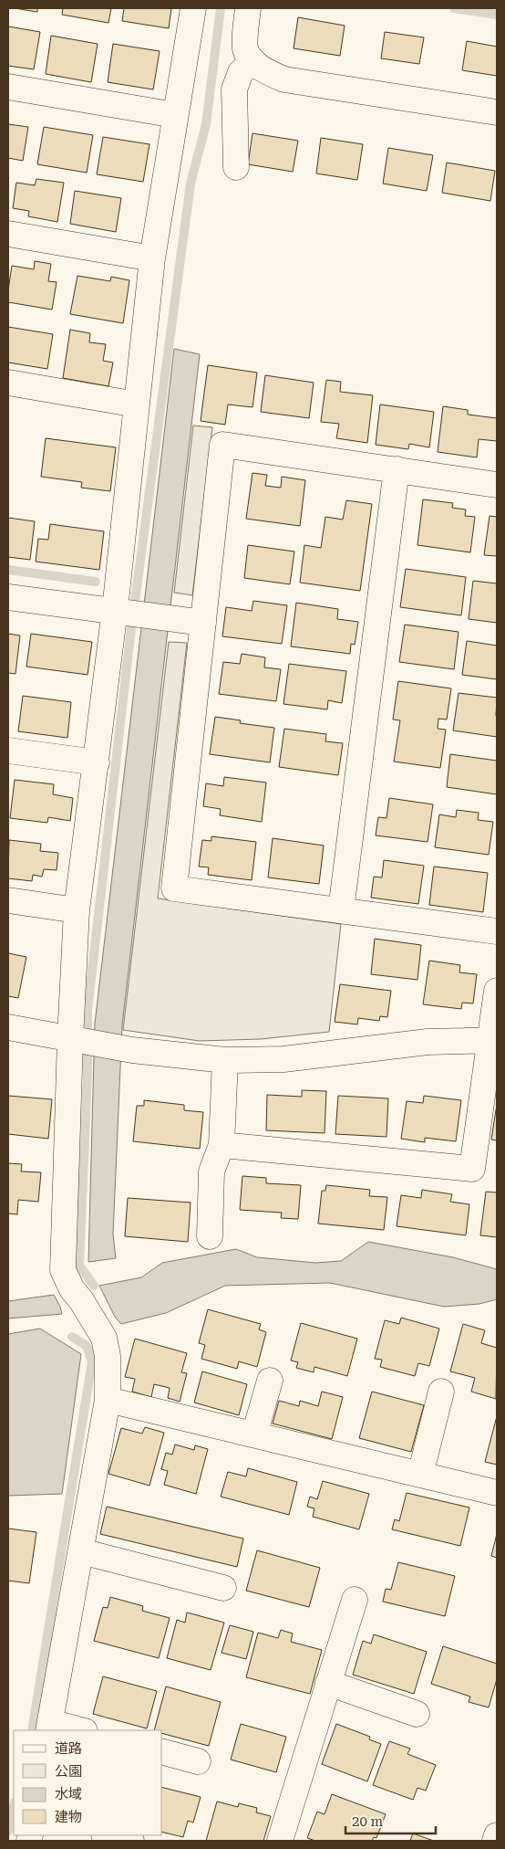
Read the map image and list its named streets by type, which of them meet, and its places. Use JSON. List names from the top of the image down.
{
  "legend": [
    "道路",
    "公園",
    "水域",
    "建物"
  ],
  "scale_bar": "20 m"
}
